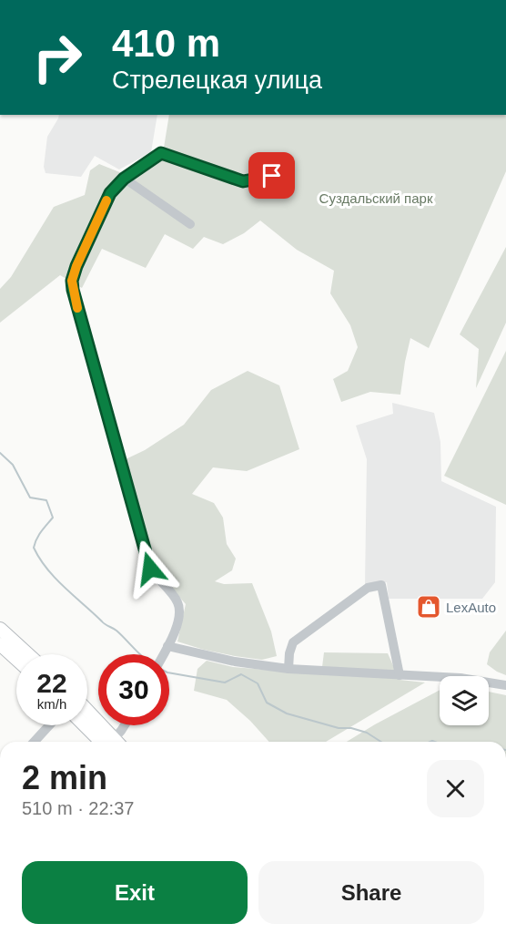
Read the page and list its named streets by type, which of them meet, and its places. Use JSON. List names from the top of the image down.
{
  "parks": ["Суздальский парк"],
  "places": {
    "shop": ["LexAuto"]
  },
  "page": {
    "turn": ["410 m", "Стрелецкая улица"],
    "speed": "22 km/h",
    "limit": "30",
    "heading": ["2 min", "510 m · 22:37"],
    "buttons": ["Exit", "Share"]
  }
}
